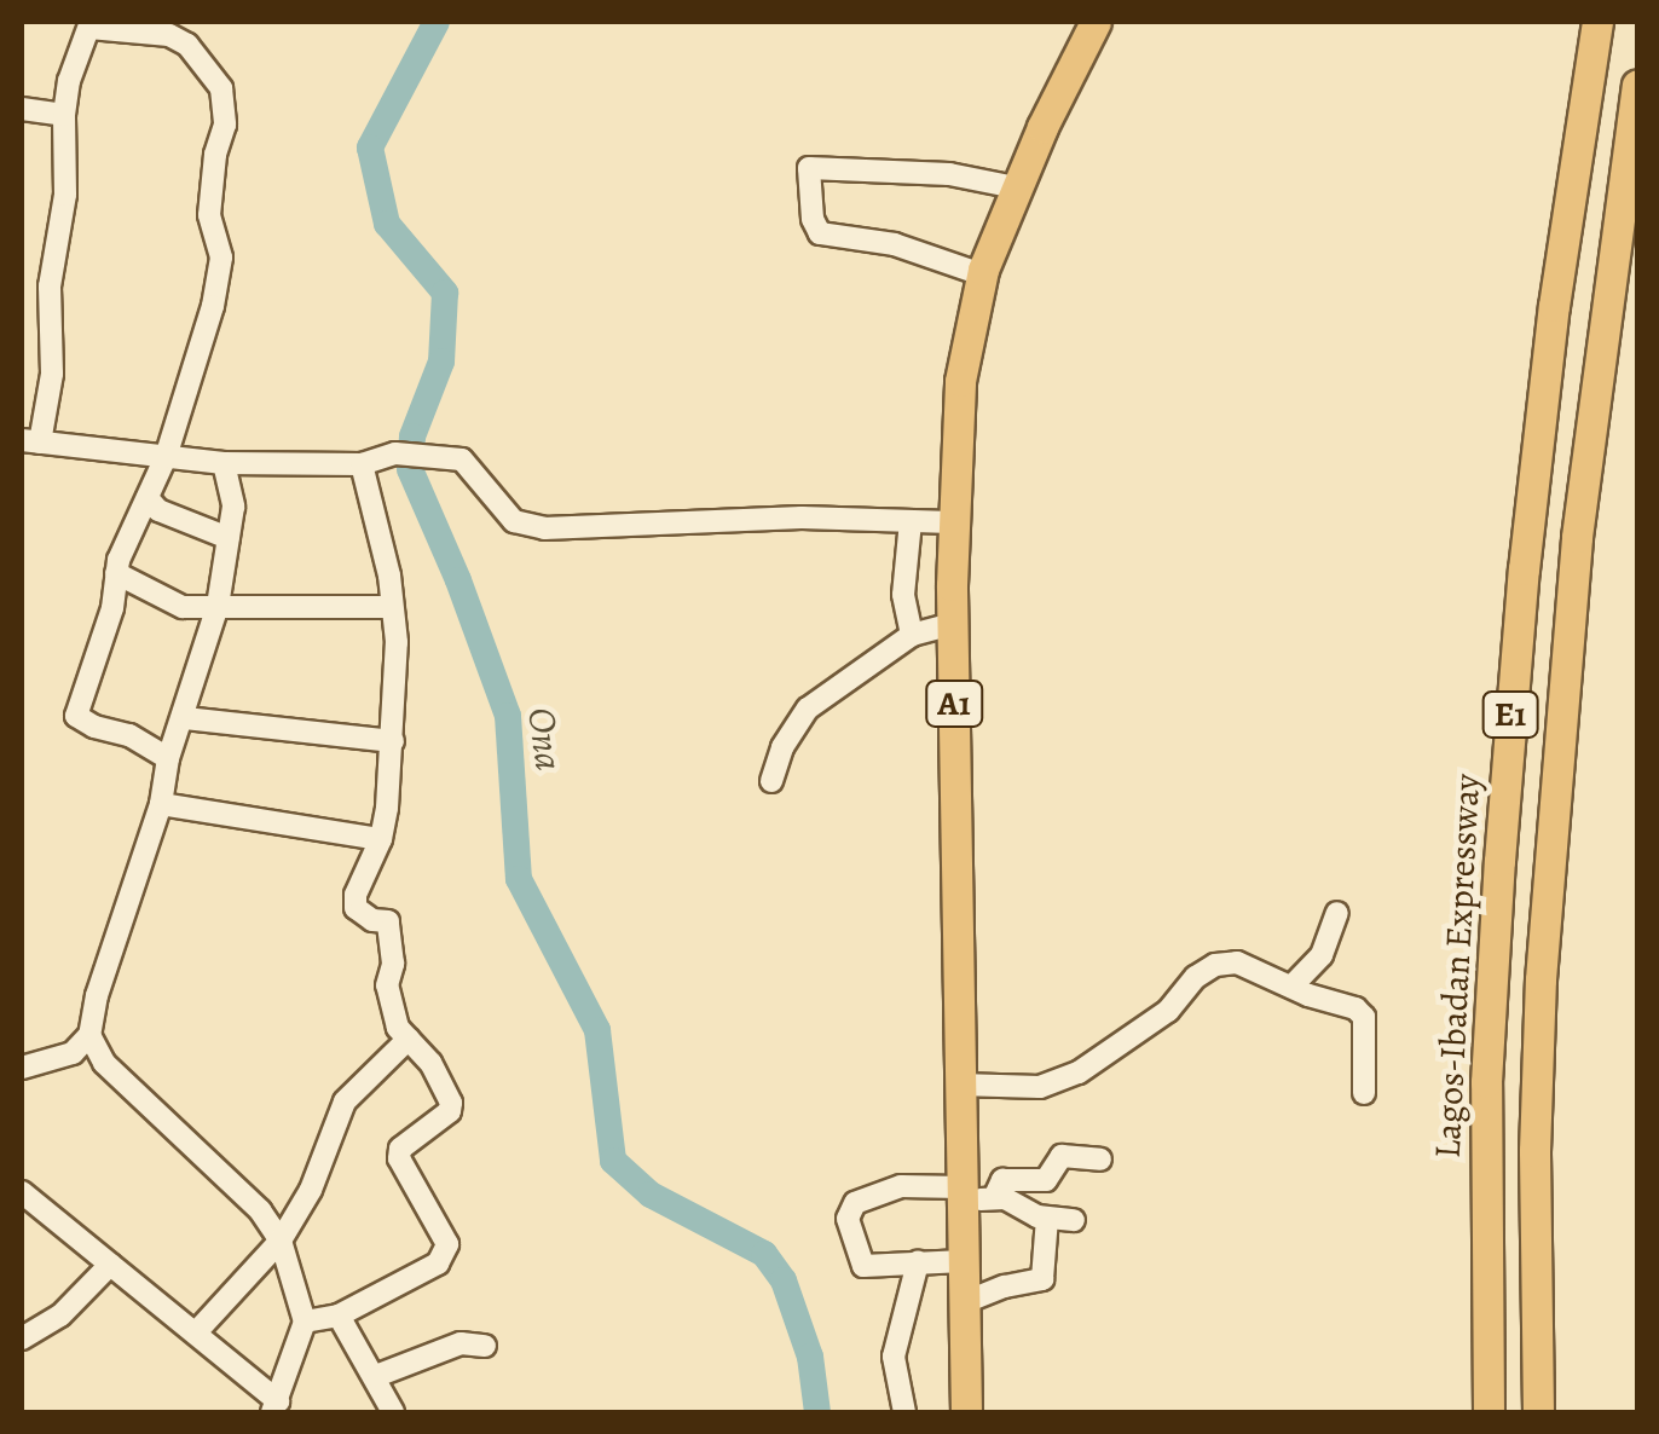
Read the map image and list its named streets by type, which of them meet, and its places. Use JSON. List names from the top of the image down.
{
  "streets": {
    "highway": ["A1", "E1", "Lagos-Ibadan Expressway"]
  },
  "water": ["Ona"]
}
